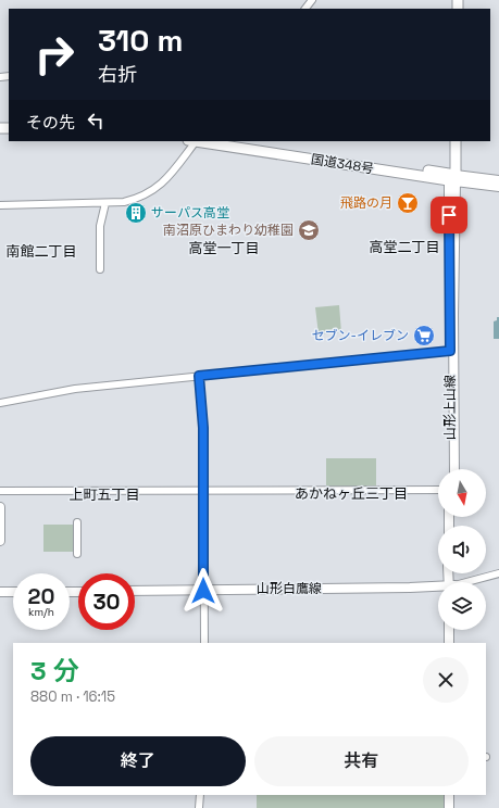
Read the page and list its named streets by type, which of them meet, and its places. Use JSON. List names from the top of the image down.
{
  "streets": {
    "highway": ["国道348号"],
    "main road": ["山形上山線", "山形白鷹線"]
  },
  "crossings": [
    ["国道348号", "山形上山線"]
  ],
  "districts": [
    "高堂二丁目",
    "高堂一丁目",
    "南館二丁目",
    "あかねヶ丘三丁目",
    "上町五丁目"
  ],
  "places": {
    "bar": ["飛路の月"],
    "building": ["サーパス高堂"],
    "school or university": ["南沼原ひまわり幼稚園"],
    "supermarket": ["セブン-イレブン"]
  },
  "north": "bottom",
  "page": {
    "turn": ["310 m", "右折"],
    "then": "その先",
    "speed": "20 km/h",
    "limit": "30",
    "heading": ["3 分", "880 m · 16:15"],
    "buttons": ["終了", "共有"]
  }
}
